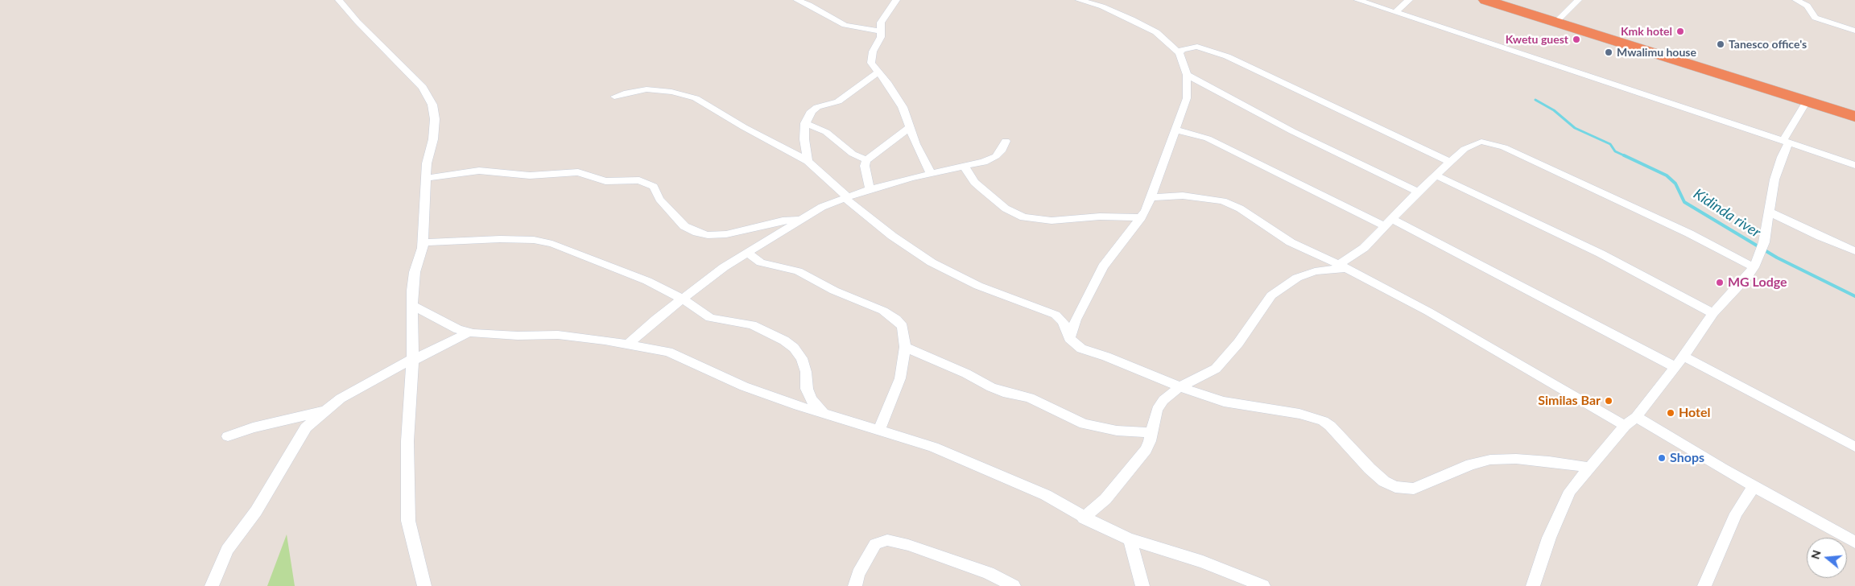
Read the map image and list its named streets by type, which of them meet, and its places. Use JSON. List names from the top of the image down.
{
  "water": ["Kidinda river"],
  "places": [
    "Kmk hotel",
    "Kwetu guest",
    "Tanesco office's",
    "Mwalimu house",
    "MG Lodge",
    "Similas Bar",
    "Hotel",
    "Shops"
  ],
  "north": "left"
}
